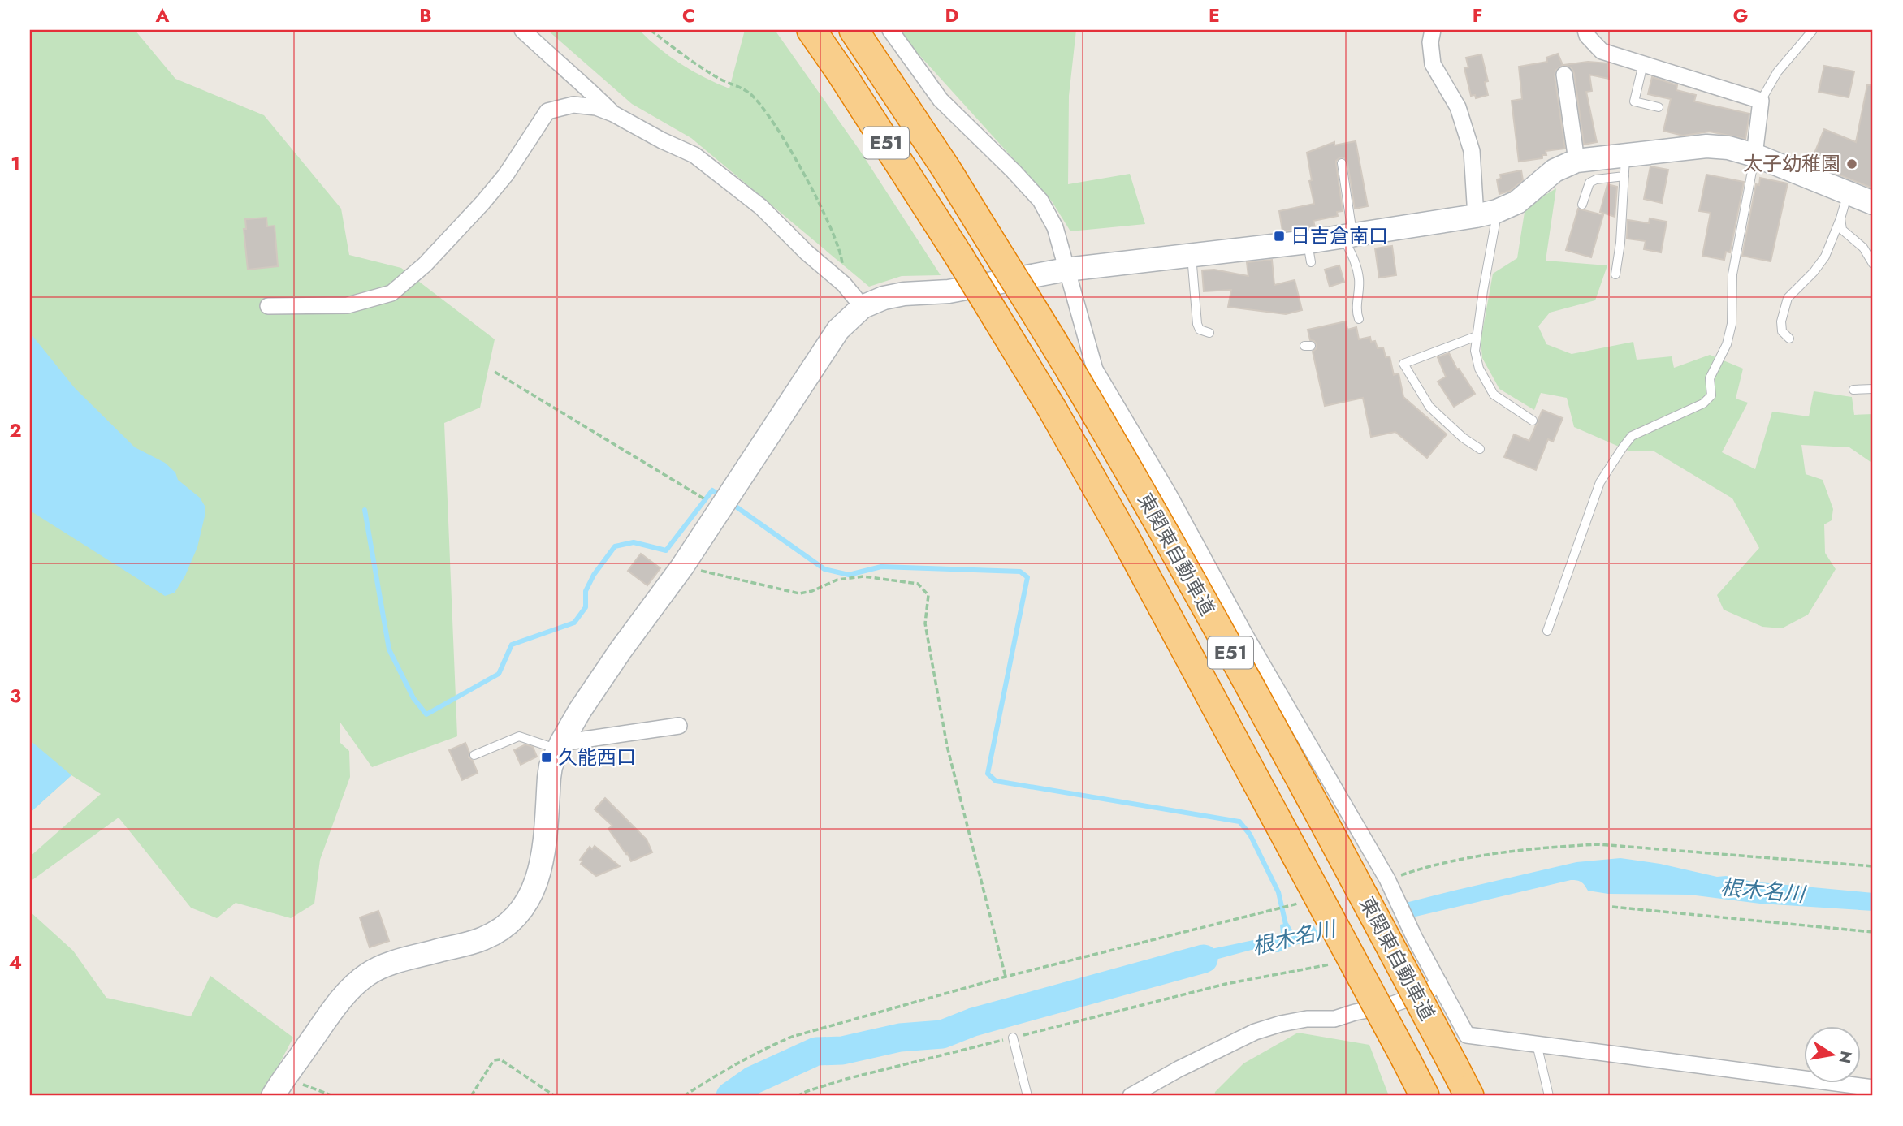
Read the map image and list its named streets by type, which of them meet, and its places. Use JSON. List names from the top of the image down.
{
  "streets": {
    "highway": ["E51", "東関東自動車道"]
  },
  "water": ["根木名川"],
  "places": {
    "other": ["太子幼稚園"],
    "transit": ["日吉倉南口", "久能西口"]
  },
  "north": "right",
  "grid": {
    "columns": [
      "A",
      "B",
      "C",
      "D",
      "E",
      "F",
      "G"
    ],
    "rows": [
      "1",
      "2",
      "3",
      "4"
    ]
  }
}
